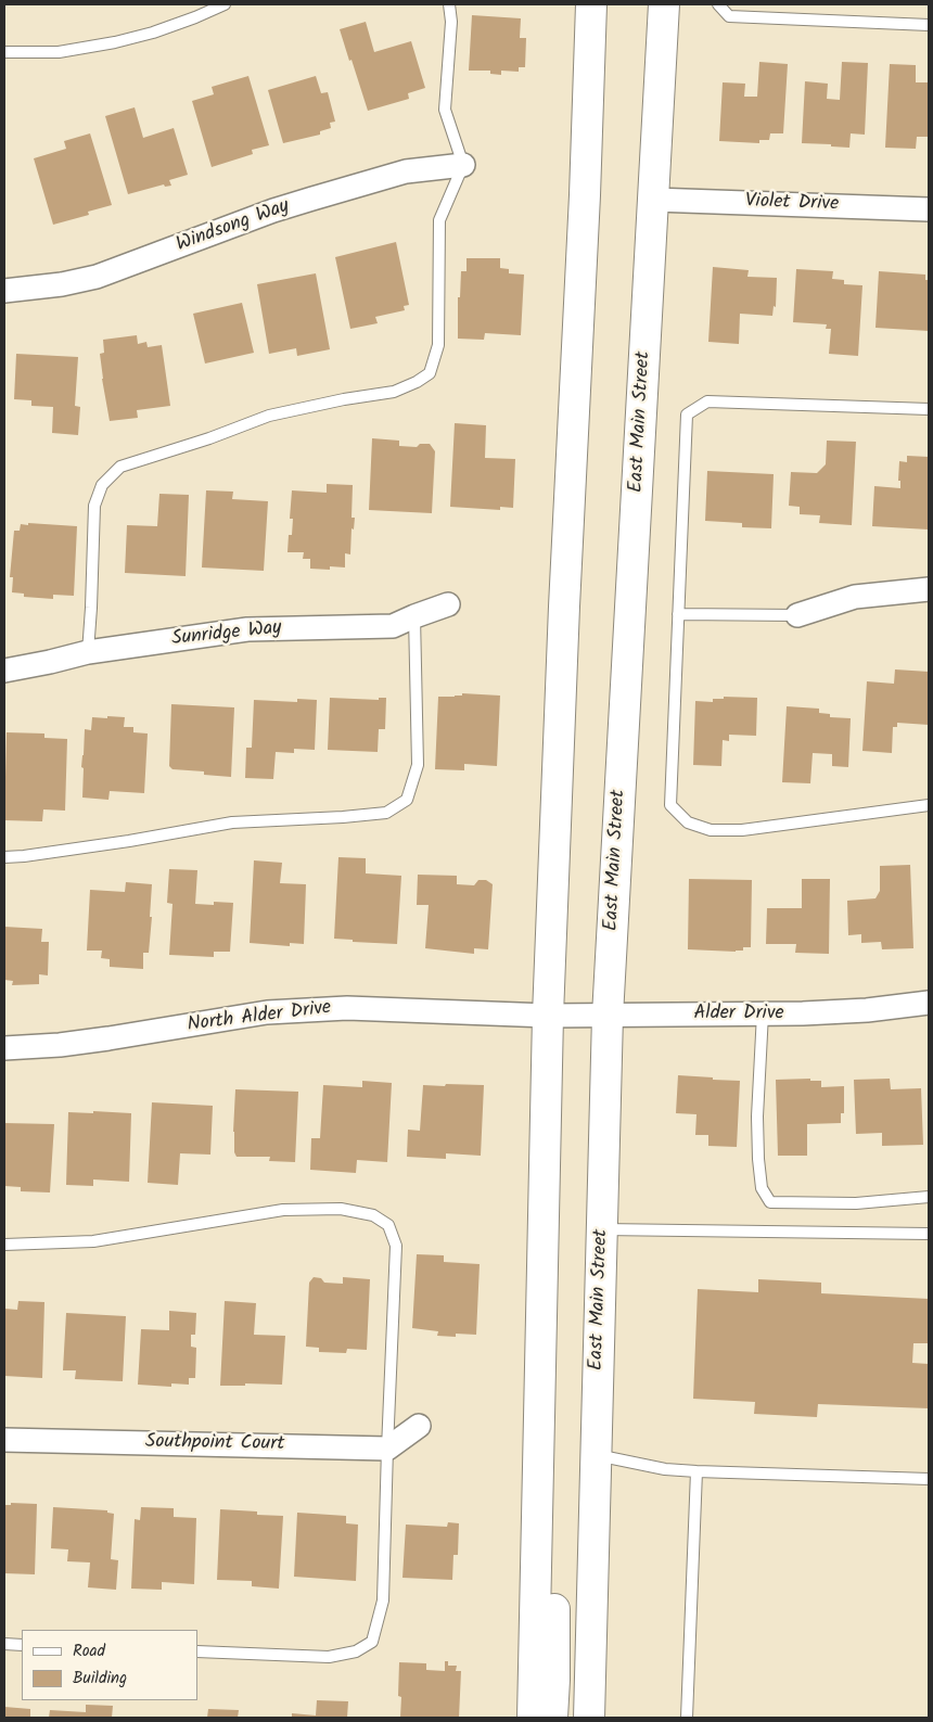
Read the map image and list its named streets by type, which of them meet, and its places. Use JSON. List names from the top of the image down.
{
  "streets": {
    "main road": ["East Main Street"],
    "street": [
      "Violet Drive",
      "Windsong Way",
      "Sunridge Way",
      "Alder Drive",
      "North Alder Drive",
      "Southpoint Court"
    ]
  },
  "crossings": [
    ["Violet Drive", "East Main Street"],
    ["East Main Street", "Alder Drive"],
    ["Alder Drive", "North Alder Drive"]
  ],
  "legend": ["Road", "Building"]
}
